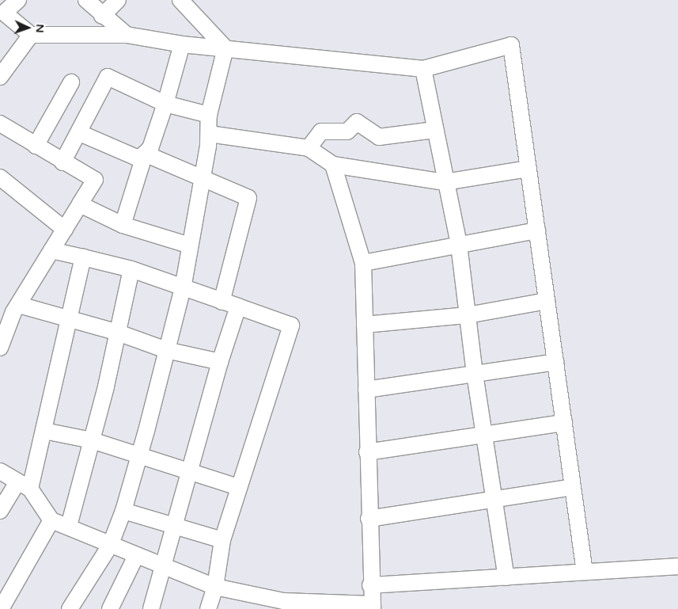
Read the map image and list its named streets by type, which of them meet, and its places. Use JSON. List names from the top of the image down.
{
  "north": "right"
}
